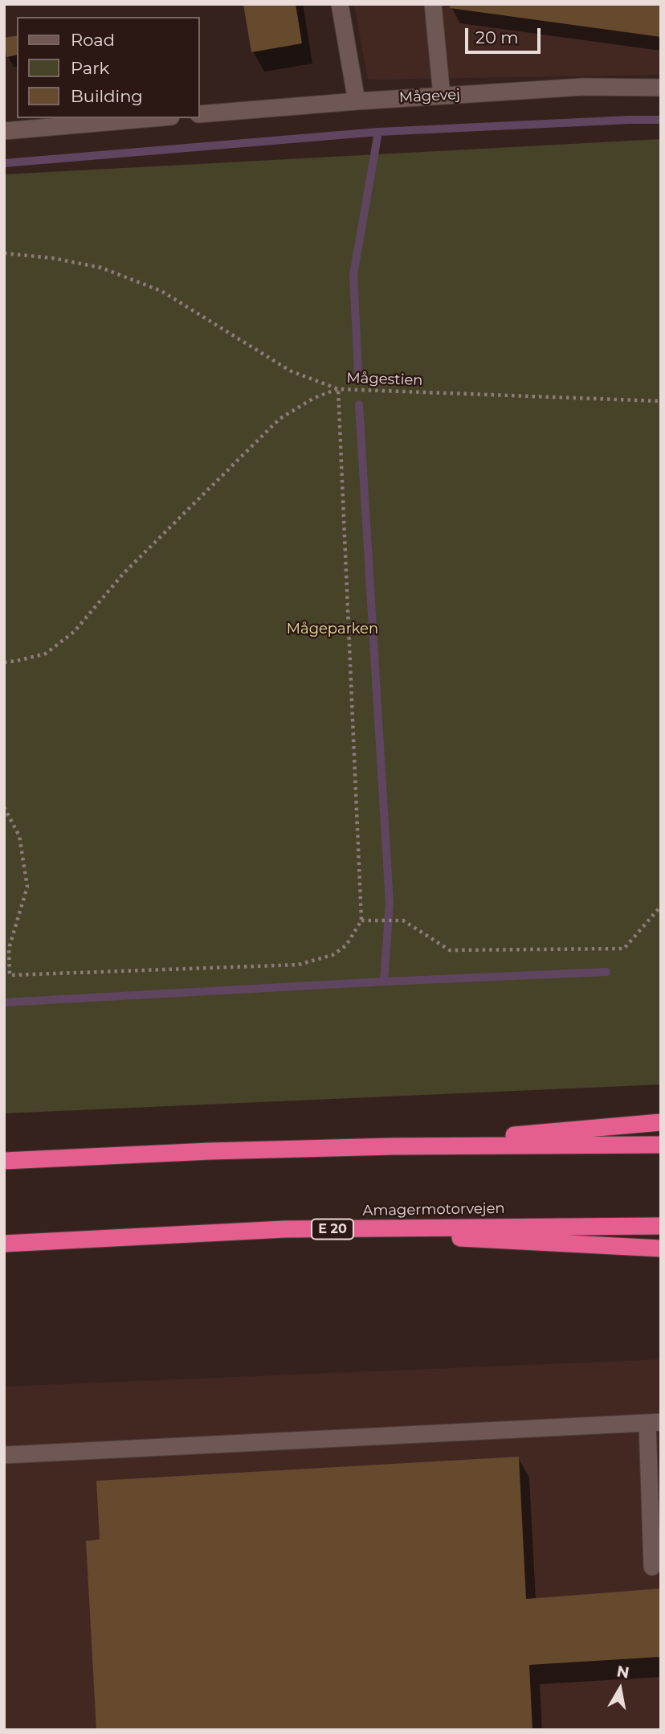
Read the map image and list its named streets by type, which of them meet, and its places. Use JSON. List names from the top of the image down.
{
  "streets": {
    "highway": ["Amagermotorvejen", "E 20"],
    "street": ["Mågevej"],
    "path": ["Mågestien"]
  },
  "parks": ["Mågeparken"],
  "legend": ["Road", "Park", "Building"],
  "scale_bar": "20 m",
  "north": "top"
}
